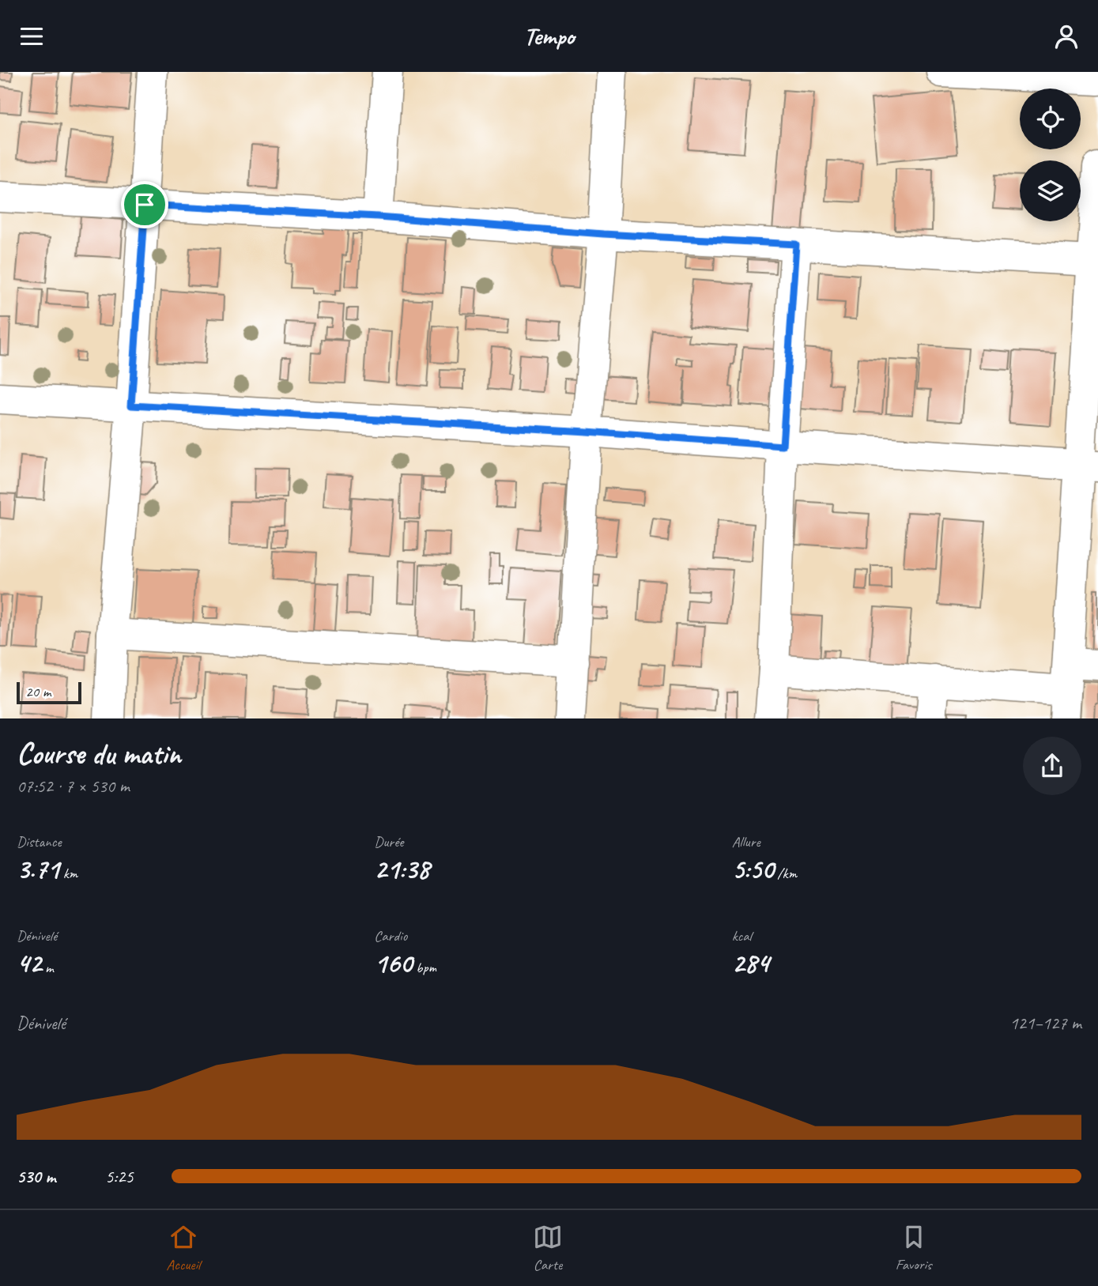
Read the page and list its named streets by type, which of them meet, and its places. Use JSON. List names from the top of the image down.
{
  "scale_bar": "20 m",
  "page": {
    "header": "Tempo",
    "scale": "20 m",
    "heading": ["Course du matin", "07:52 · 7 × 530 m"],
    "stats": [
      ["Distance", "3.71 km"],
      ["Durée", "21:38"],
      ["Allure", "5:50 /km"],
      ["Dénivelé", "42 m"],
      ["Cardio", "160 bpm"],
      ["kcal", "284"]
    ],
    "chart": ["Dénivelé", "121–127 m"],
    "list": [
      {
        "name": "530 m",
        "note": "5:25"
      }
    ],
    "tabs": ["Accueil", "Carte", "Favoris"]
  }
}
